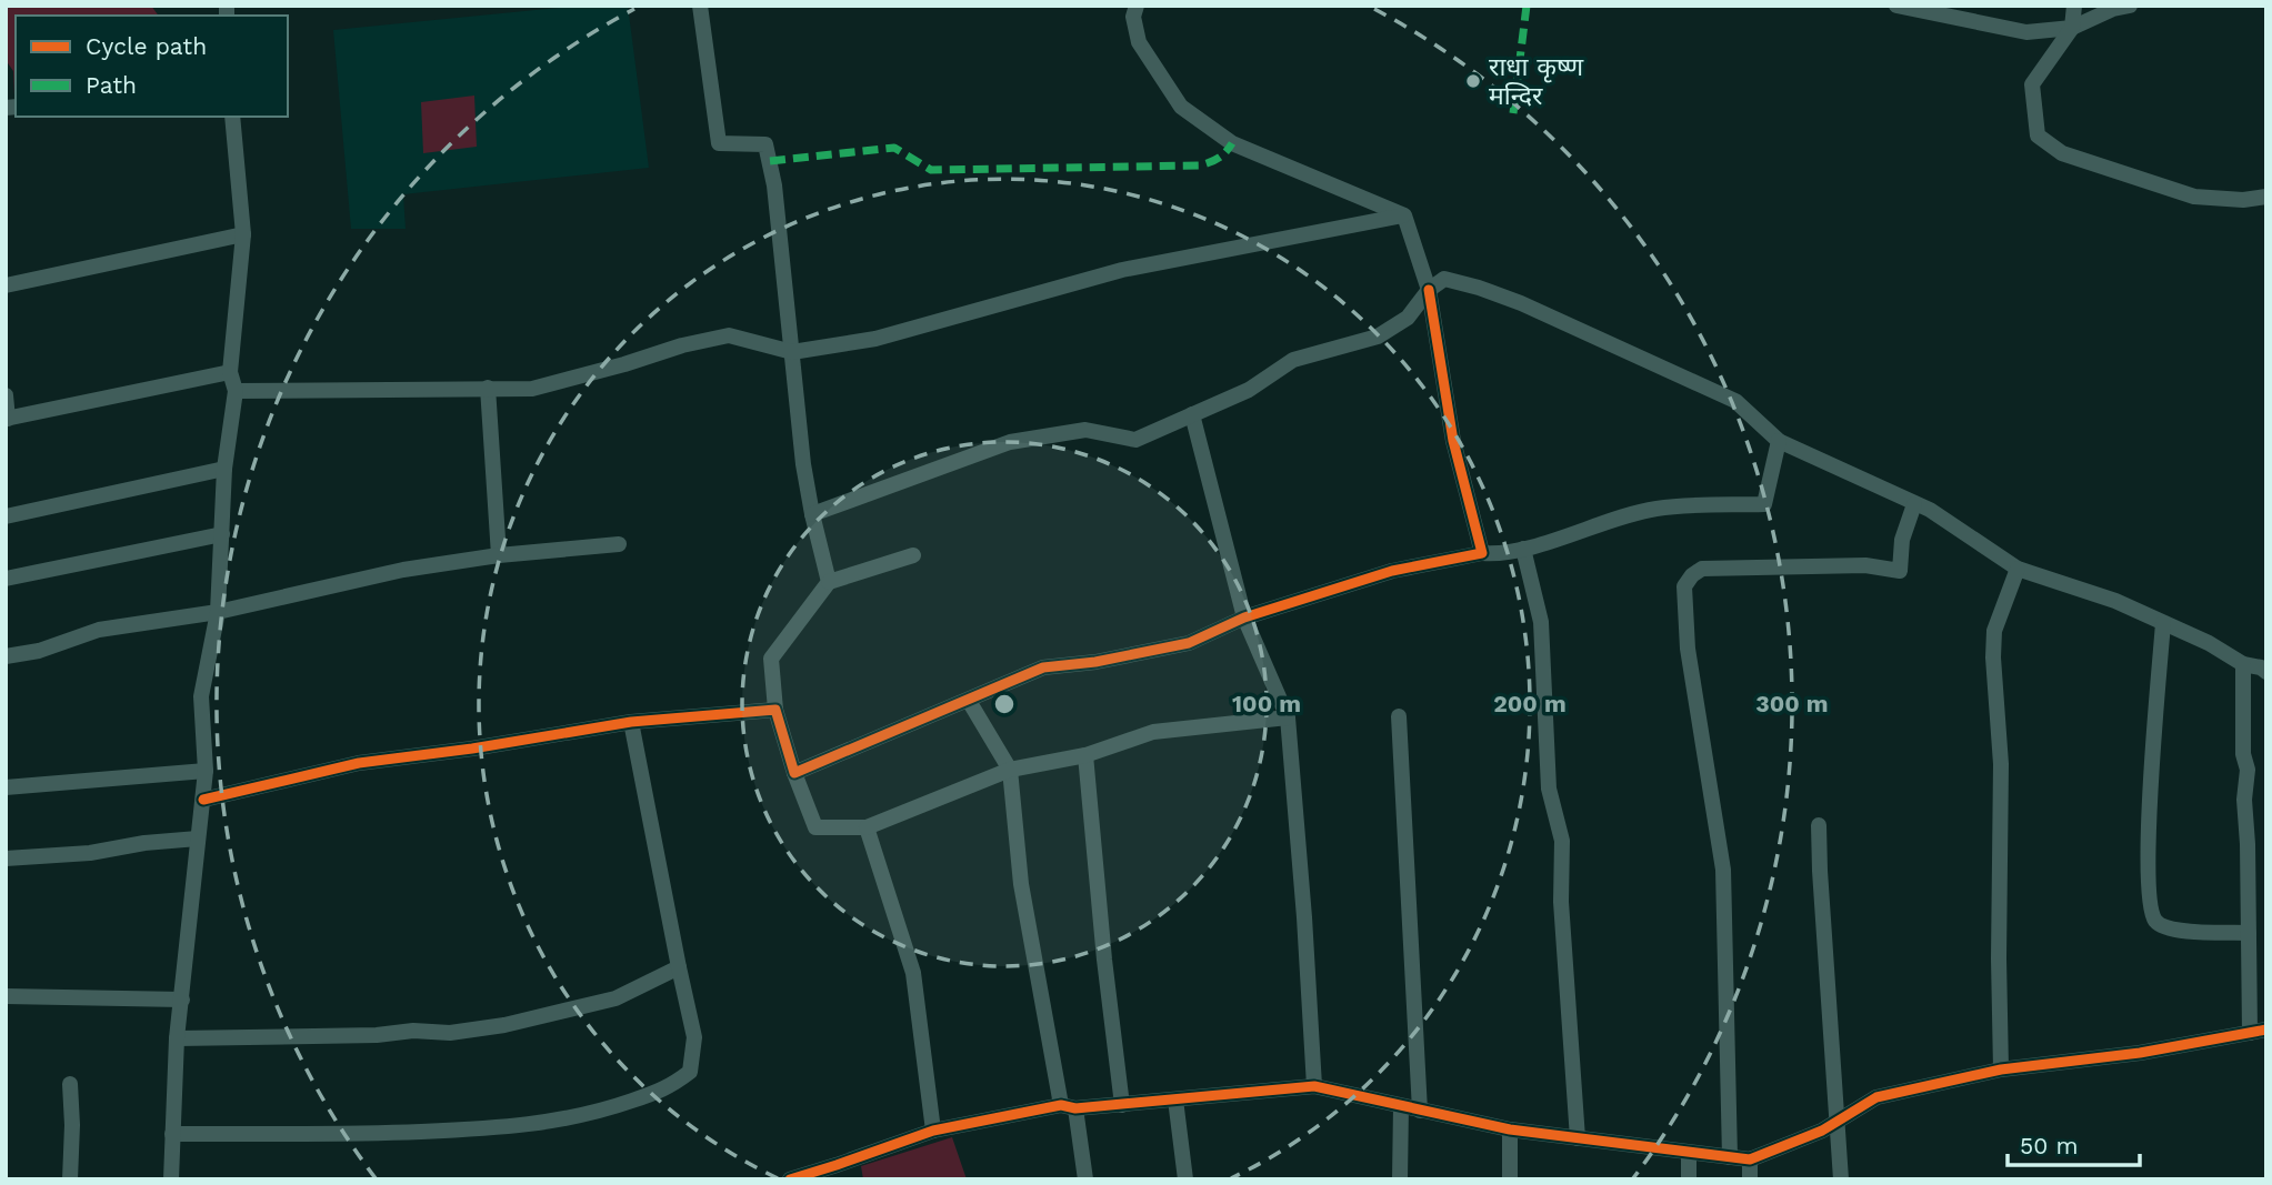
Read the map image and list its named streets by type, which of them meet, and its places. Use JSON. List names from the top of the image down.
{
  "places": ["राधा कृष्ण मन्दिर"],
  "legend": ["Cycle path", "Path"],
  "scale_bar": "50 m",
  "rings": ["100 m", "200 m", "300 m"]
}
